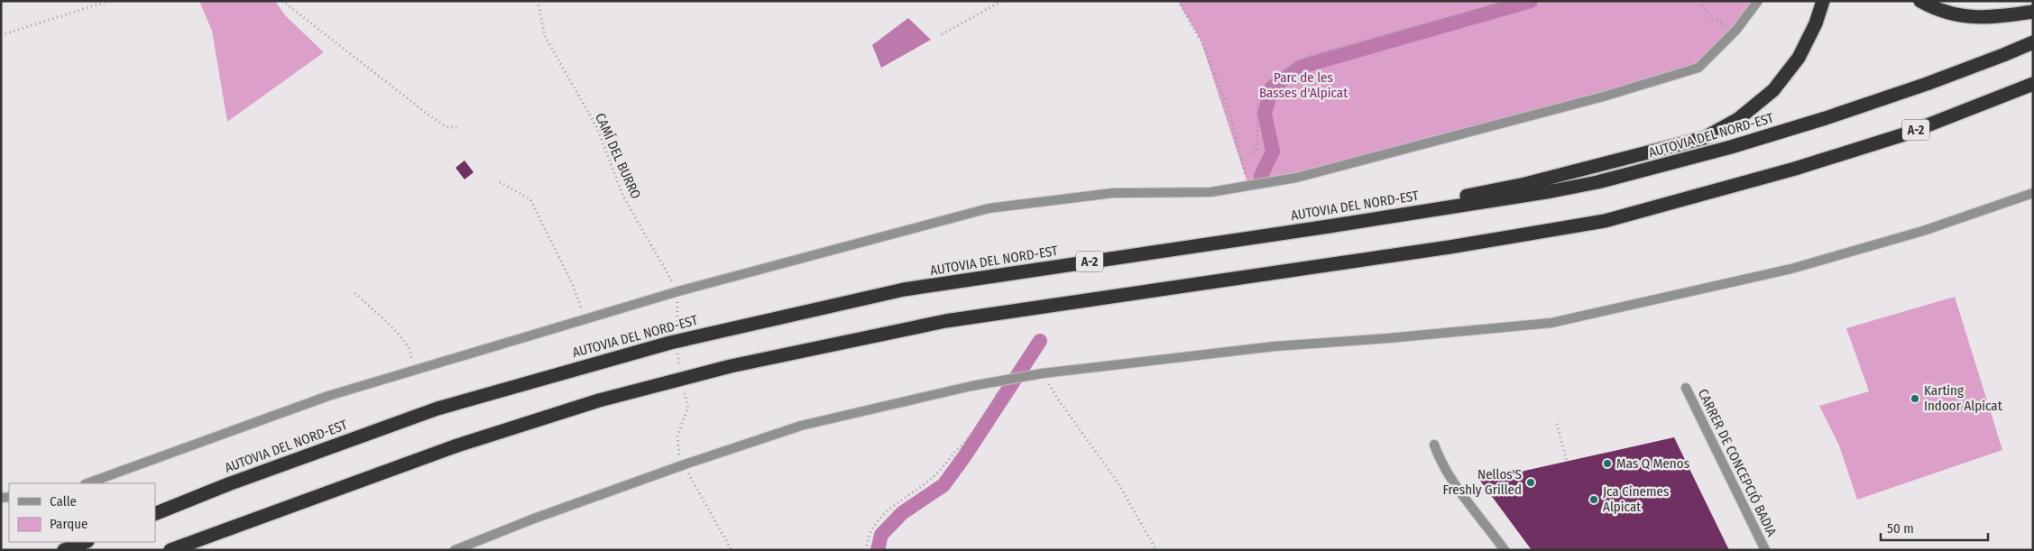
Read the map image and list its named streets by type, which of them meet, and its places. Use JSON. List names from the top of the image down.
{
  "streets": {
    "highway": ["A-2", "AUTOVIA DEL NORD-EST"],
    "street": ["CARRER DE CONCEPCIÓ BADIA"],
    "path": ["CAMÍ DEL BURRO"]
  },
  "parks": ["Parc de les Basses d'Alpicat"],
  "places": [
    "Karting Indoor Alpicat",
    "Mas Q Menos",
    "Nellos'S Freshly Grilled",
    "Jca Cinemes Alpicat"
  ],
  "legend": ["Calle", "Parque"],
  "scale_bar": "50 m"
}
